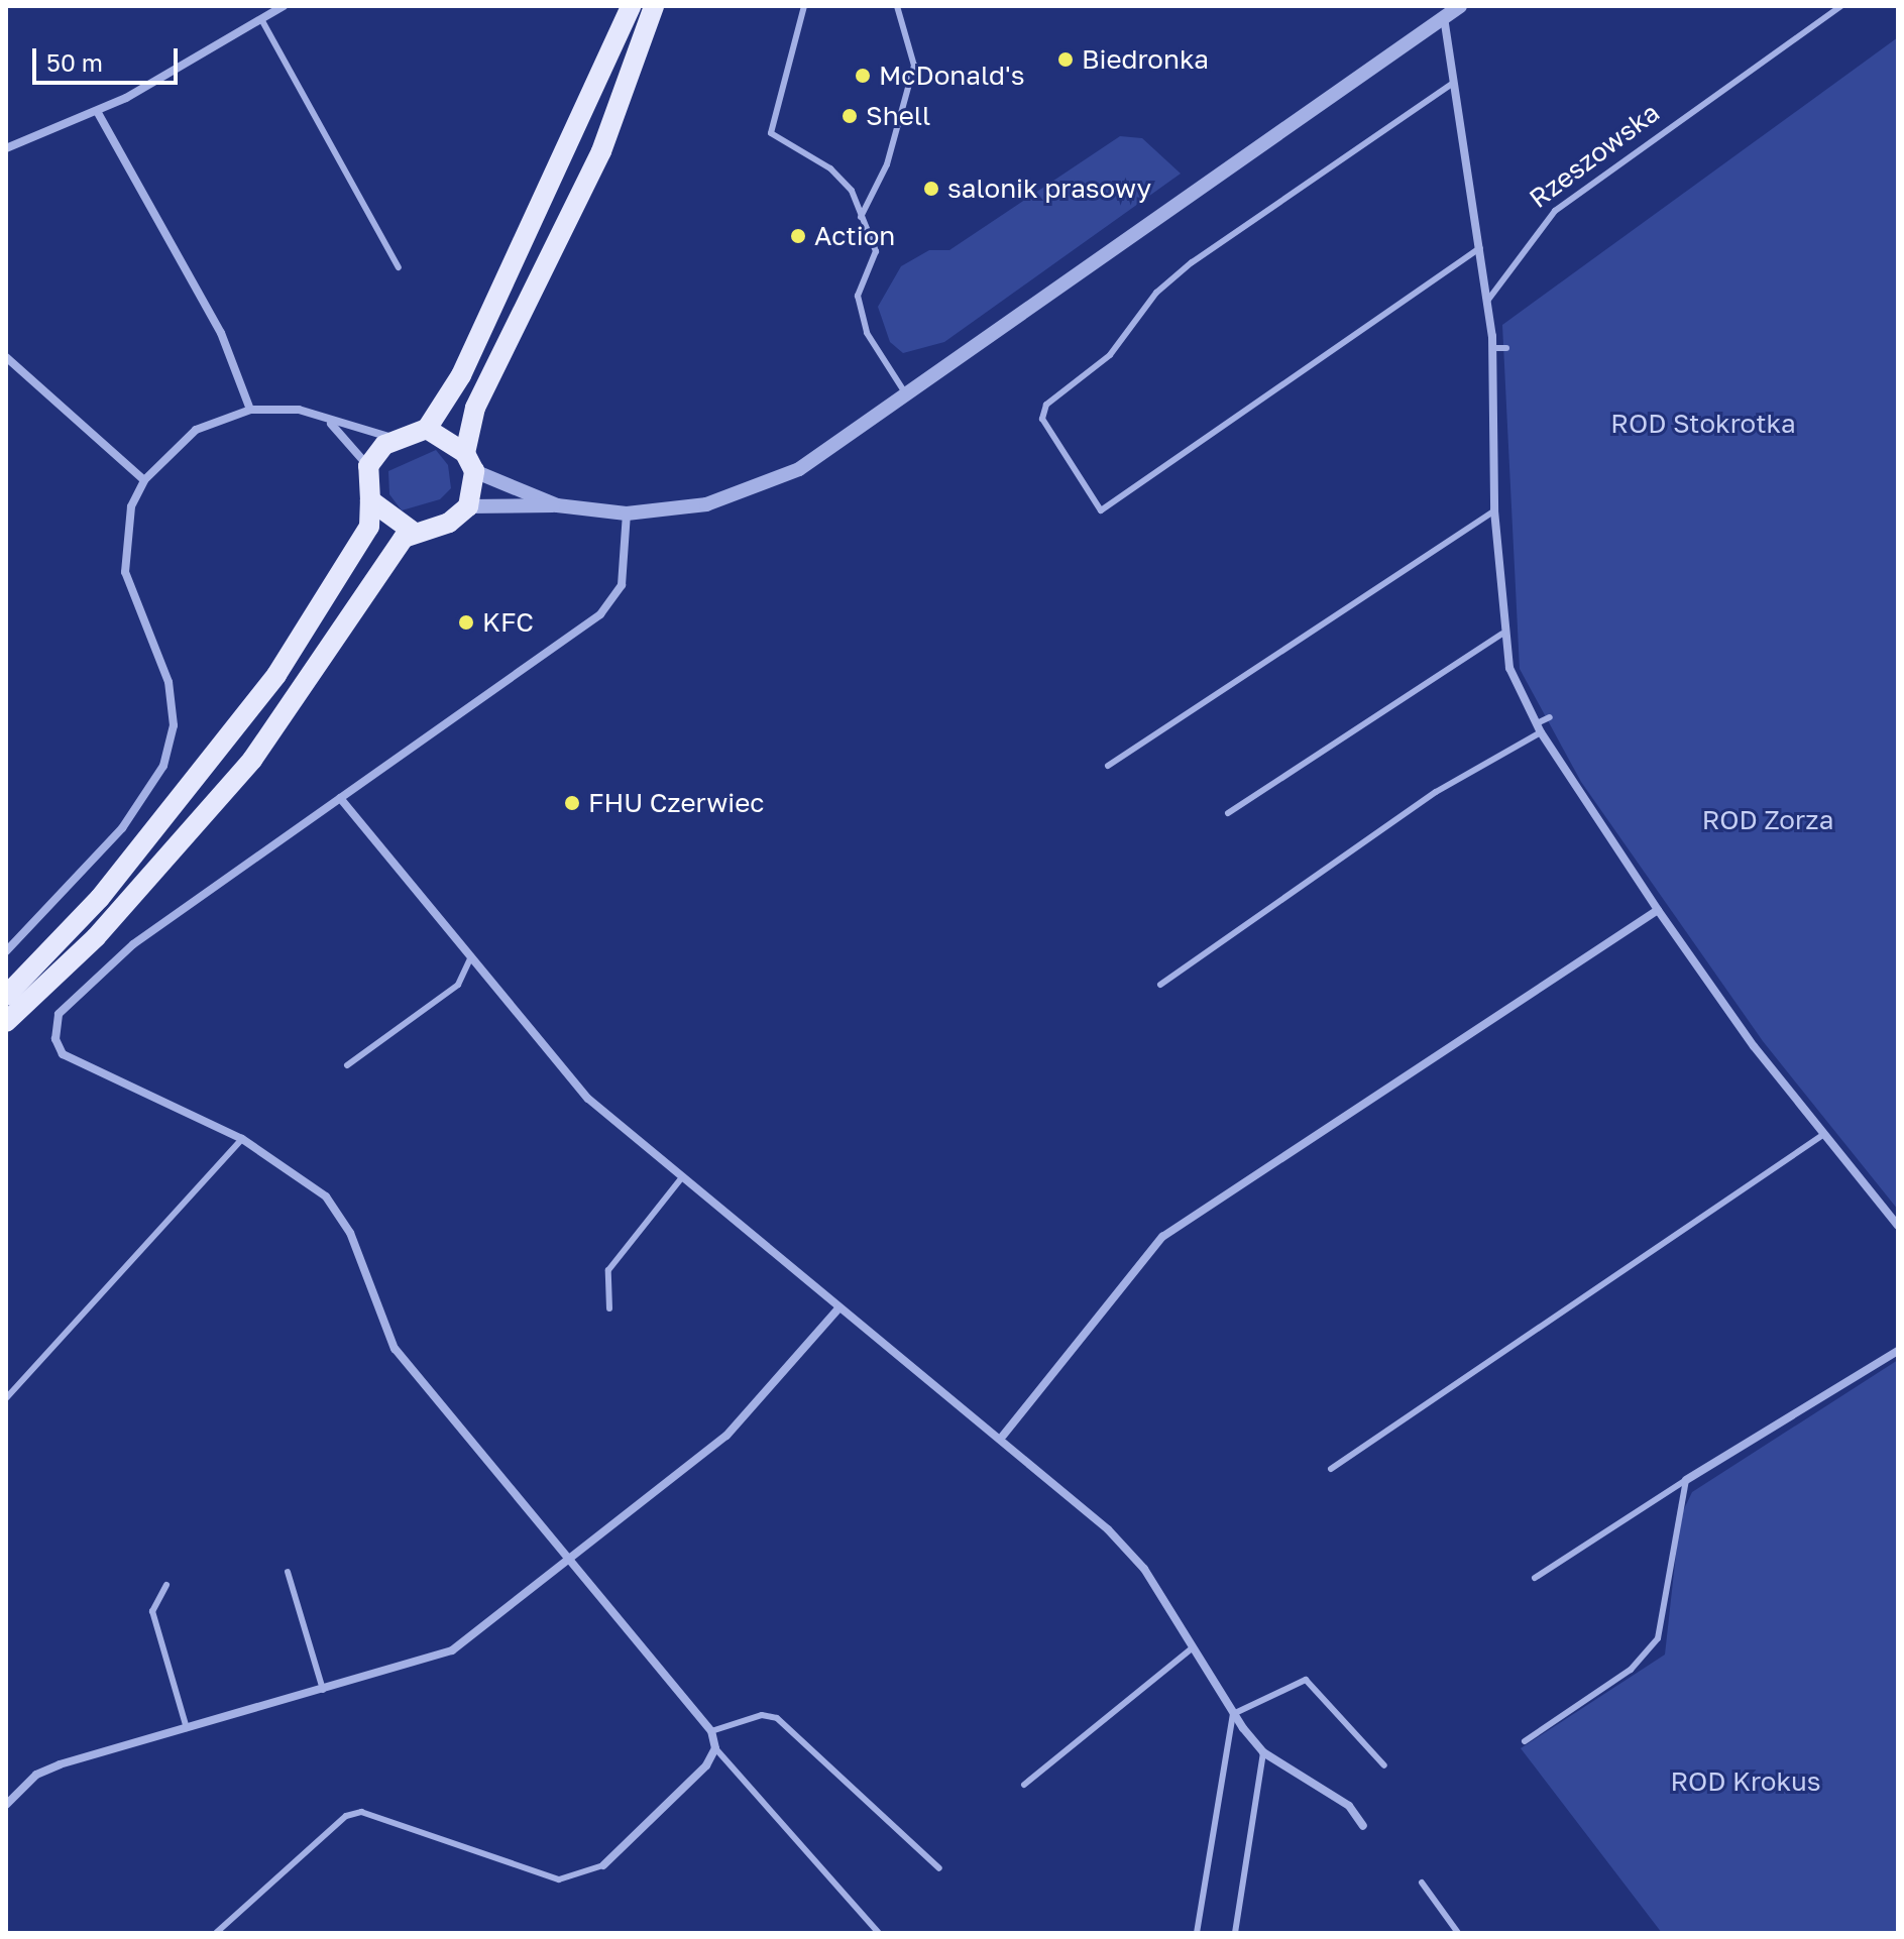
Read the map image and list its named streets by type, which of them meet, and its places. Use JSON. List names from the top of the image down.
{
  "streets": {
    "lane": ["Rzeszowska"]
  },
  "parks": ["ROD Stokrotka", "ROD Zorza", "ROD Krokus"],
  "places": [
    "Biedronka",
    "McDonald's",
    "Shell",
    "salonik prasowy",
    "Action",
    "KFC",
    "FHU Czerwiec"
  ],
  "scale_bar": "50 m"
}
